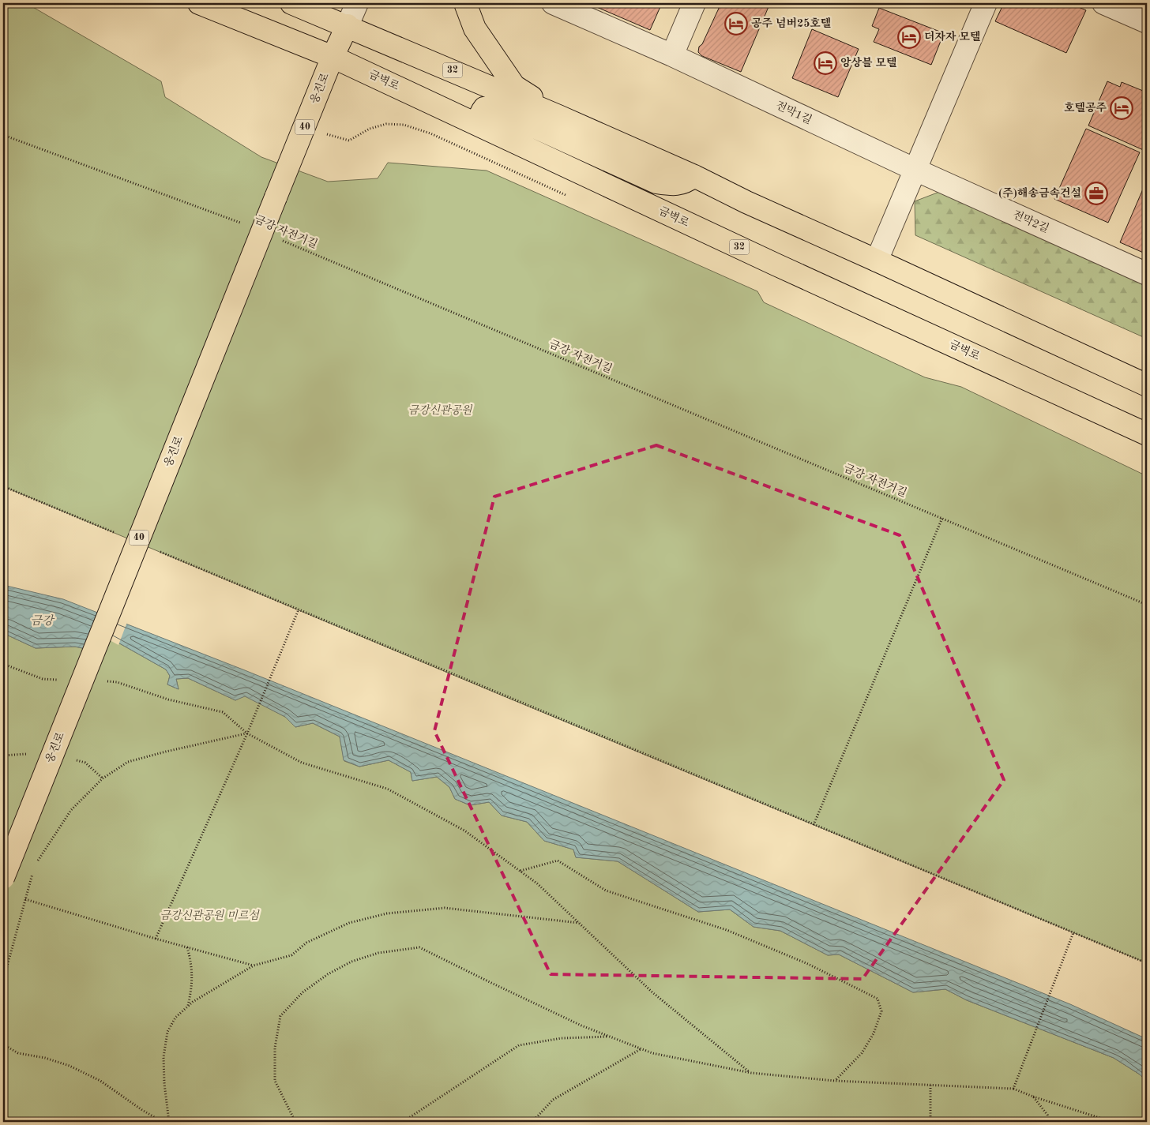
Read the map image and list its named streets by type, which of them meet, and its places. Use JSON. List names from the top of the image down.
{
  "streets": {
    "main road": [
      "32",
      "금벽로",
      "웅진로",
      "40"
    ],
    "street": ["전막1길", "전막2길"],
    "path": ["금강 자전거길"]
  },
  "crossings": [
    ["32", "웅진로"],
    ["금벽로", "웅진로"],
    ["전막1길", "전막2길"]
  ],
  "water": ["금강"],
  "parks": ["금강신관공원", "금강신관공원 미르섬"],
  "places": {
    "hotel": [
      "공주 넘버25호텔",
      "더자자 모텔",
      "앙상블 모텔",
      "호텔공주"
    ],
    "office": ["(주)해송금속건설"]
  }
}
